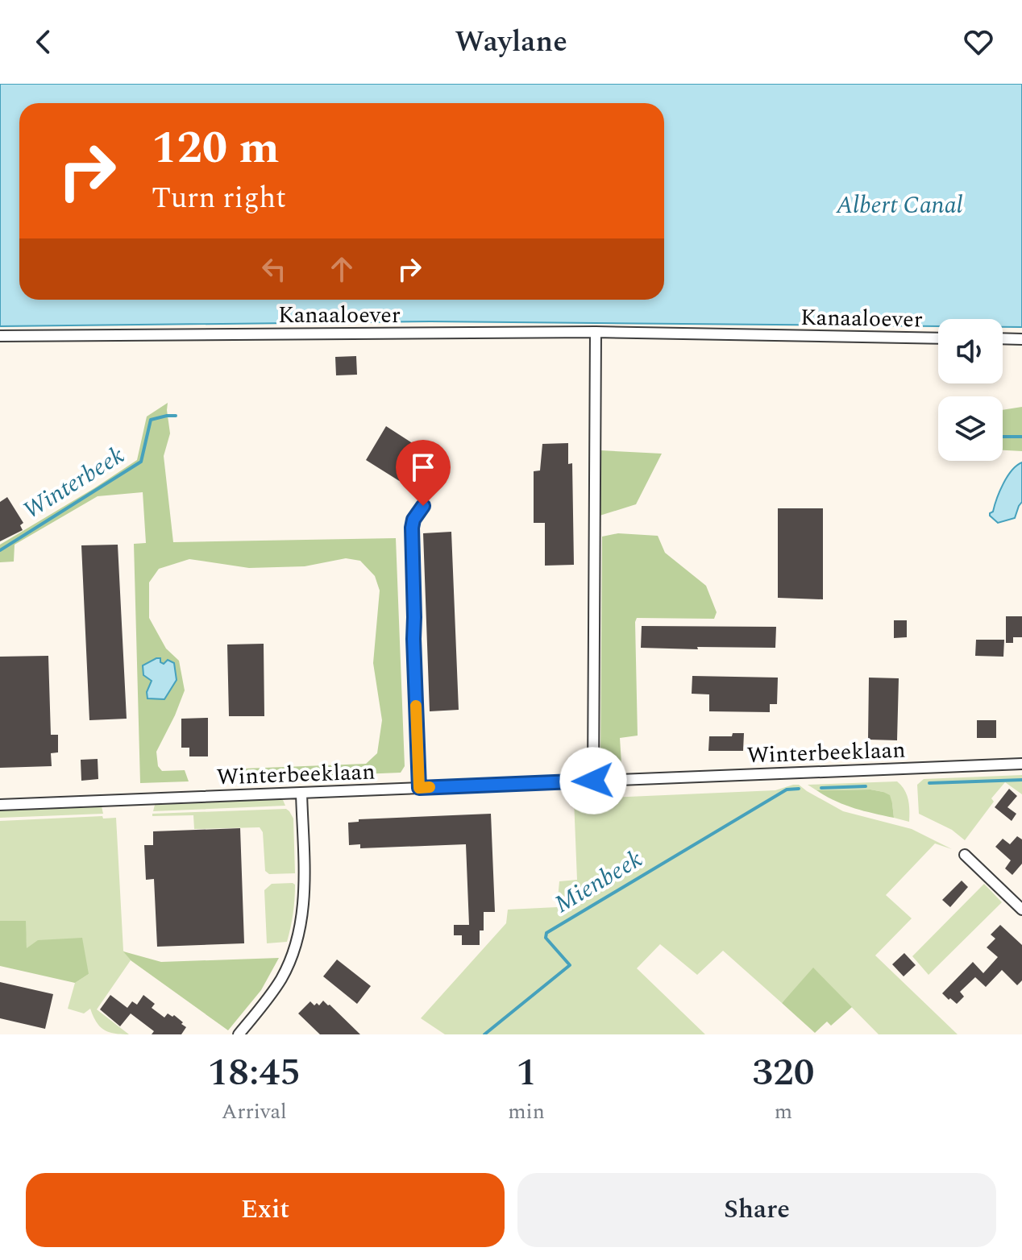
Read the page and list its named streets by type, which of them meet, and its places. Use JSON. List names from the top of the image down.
{
  "streets": {
    "street": ["Kanaaloever", "Winterbeeklaan"]
  },
  "water": ["Albert Canal", "Winterbeek", "Mienbeek"],
  "page": {
    "header": "Waylane",
    "turn": ["120 m", "Turn right"],
    "eta": [
      "18:45",
      "Arrival",
      "1",
      "min",
      "320",
      "m"
    ],
    "buttons": ["Exit", "Share"]
  }
}
